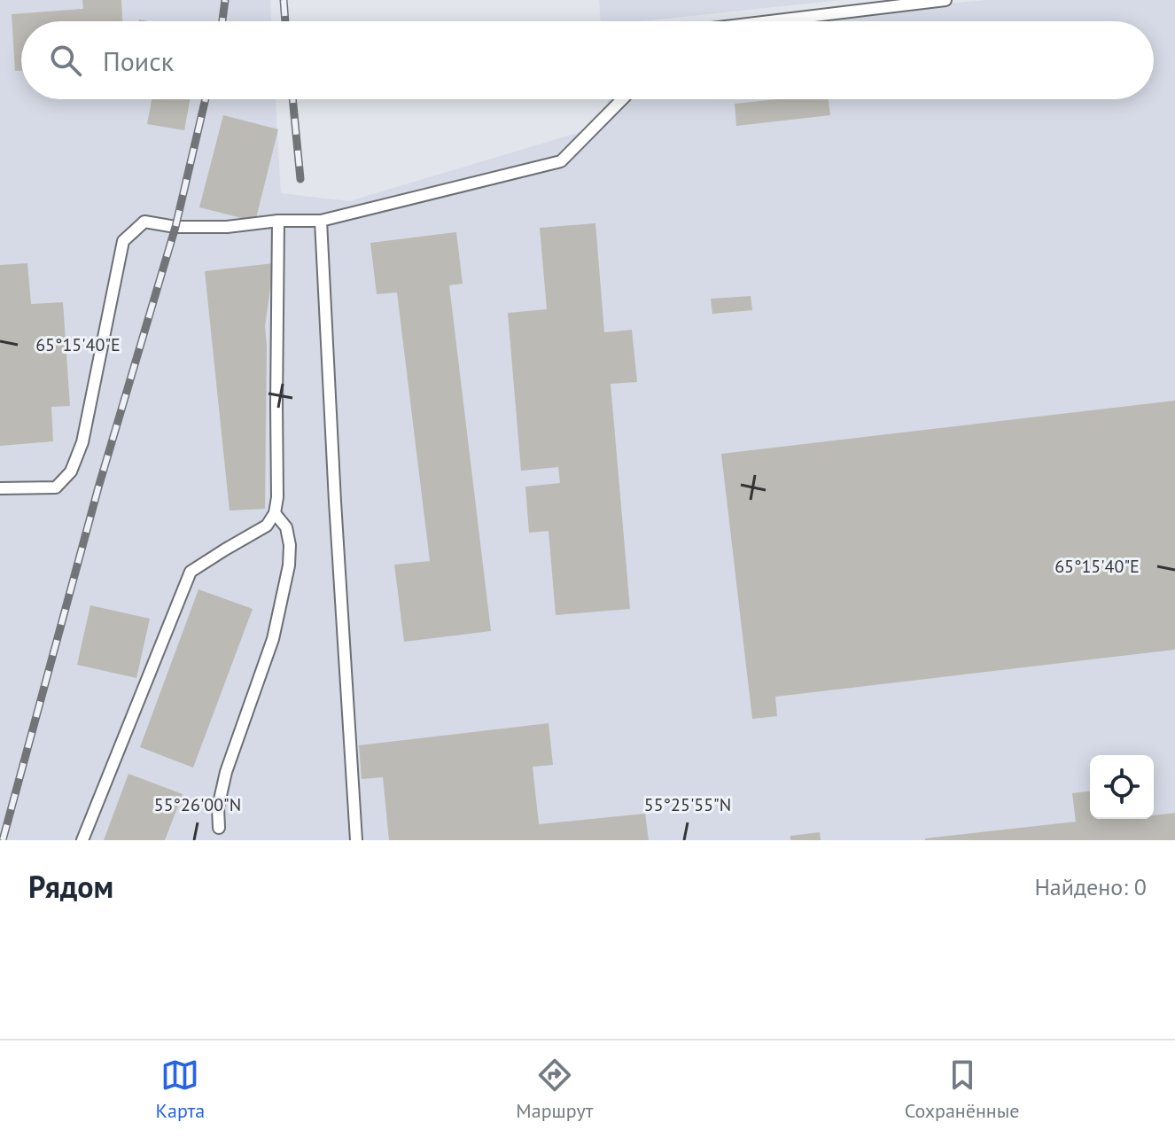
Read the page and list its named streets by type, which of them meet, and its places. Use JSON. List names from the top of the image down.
{
  "page": {
    "search": "Поиск",
    "heading": ["Рядом", "Найдено: 0"],
    "nav": ["Карта", "Маршрут", "Сохранённые"]
  },
  "coordinates": ["65°15'40\"E", "55°26'00\"N", "55°25'55\"N"]
}
